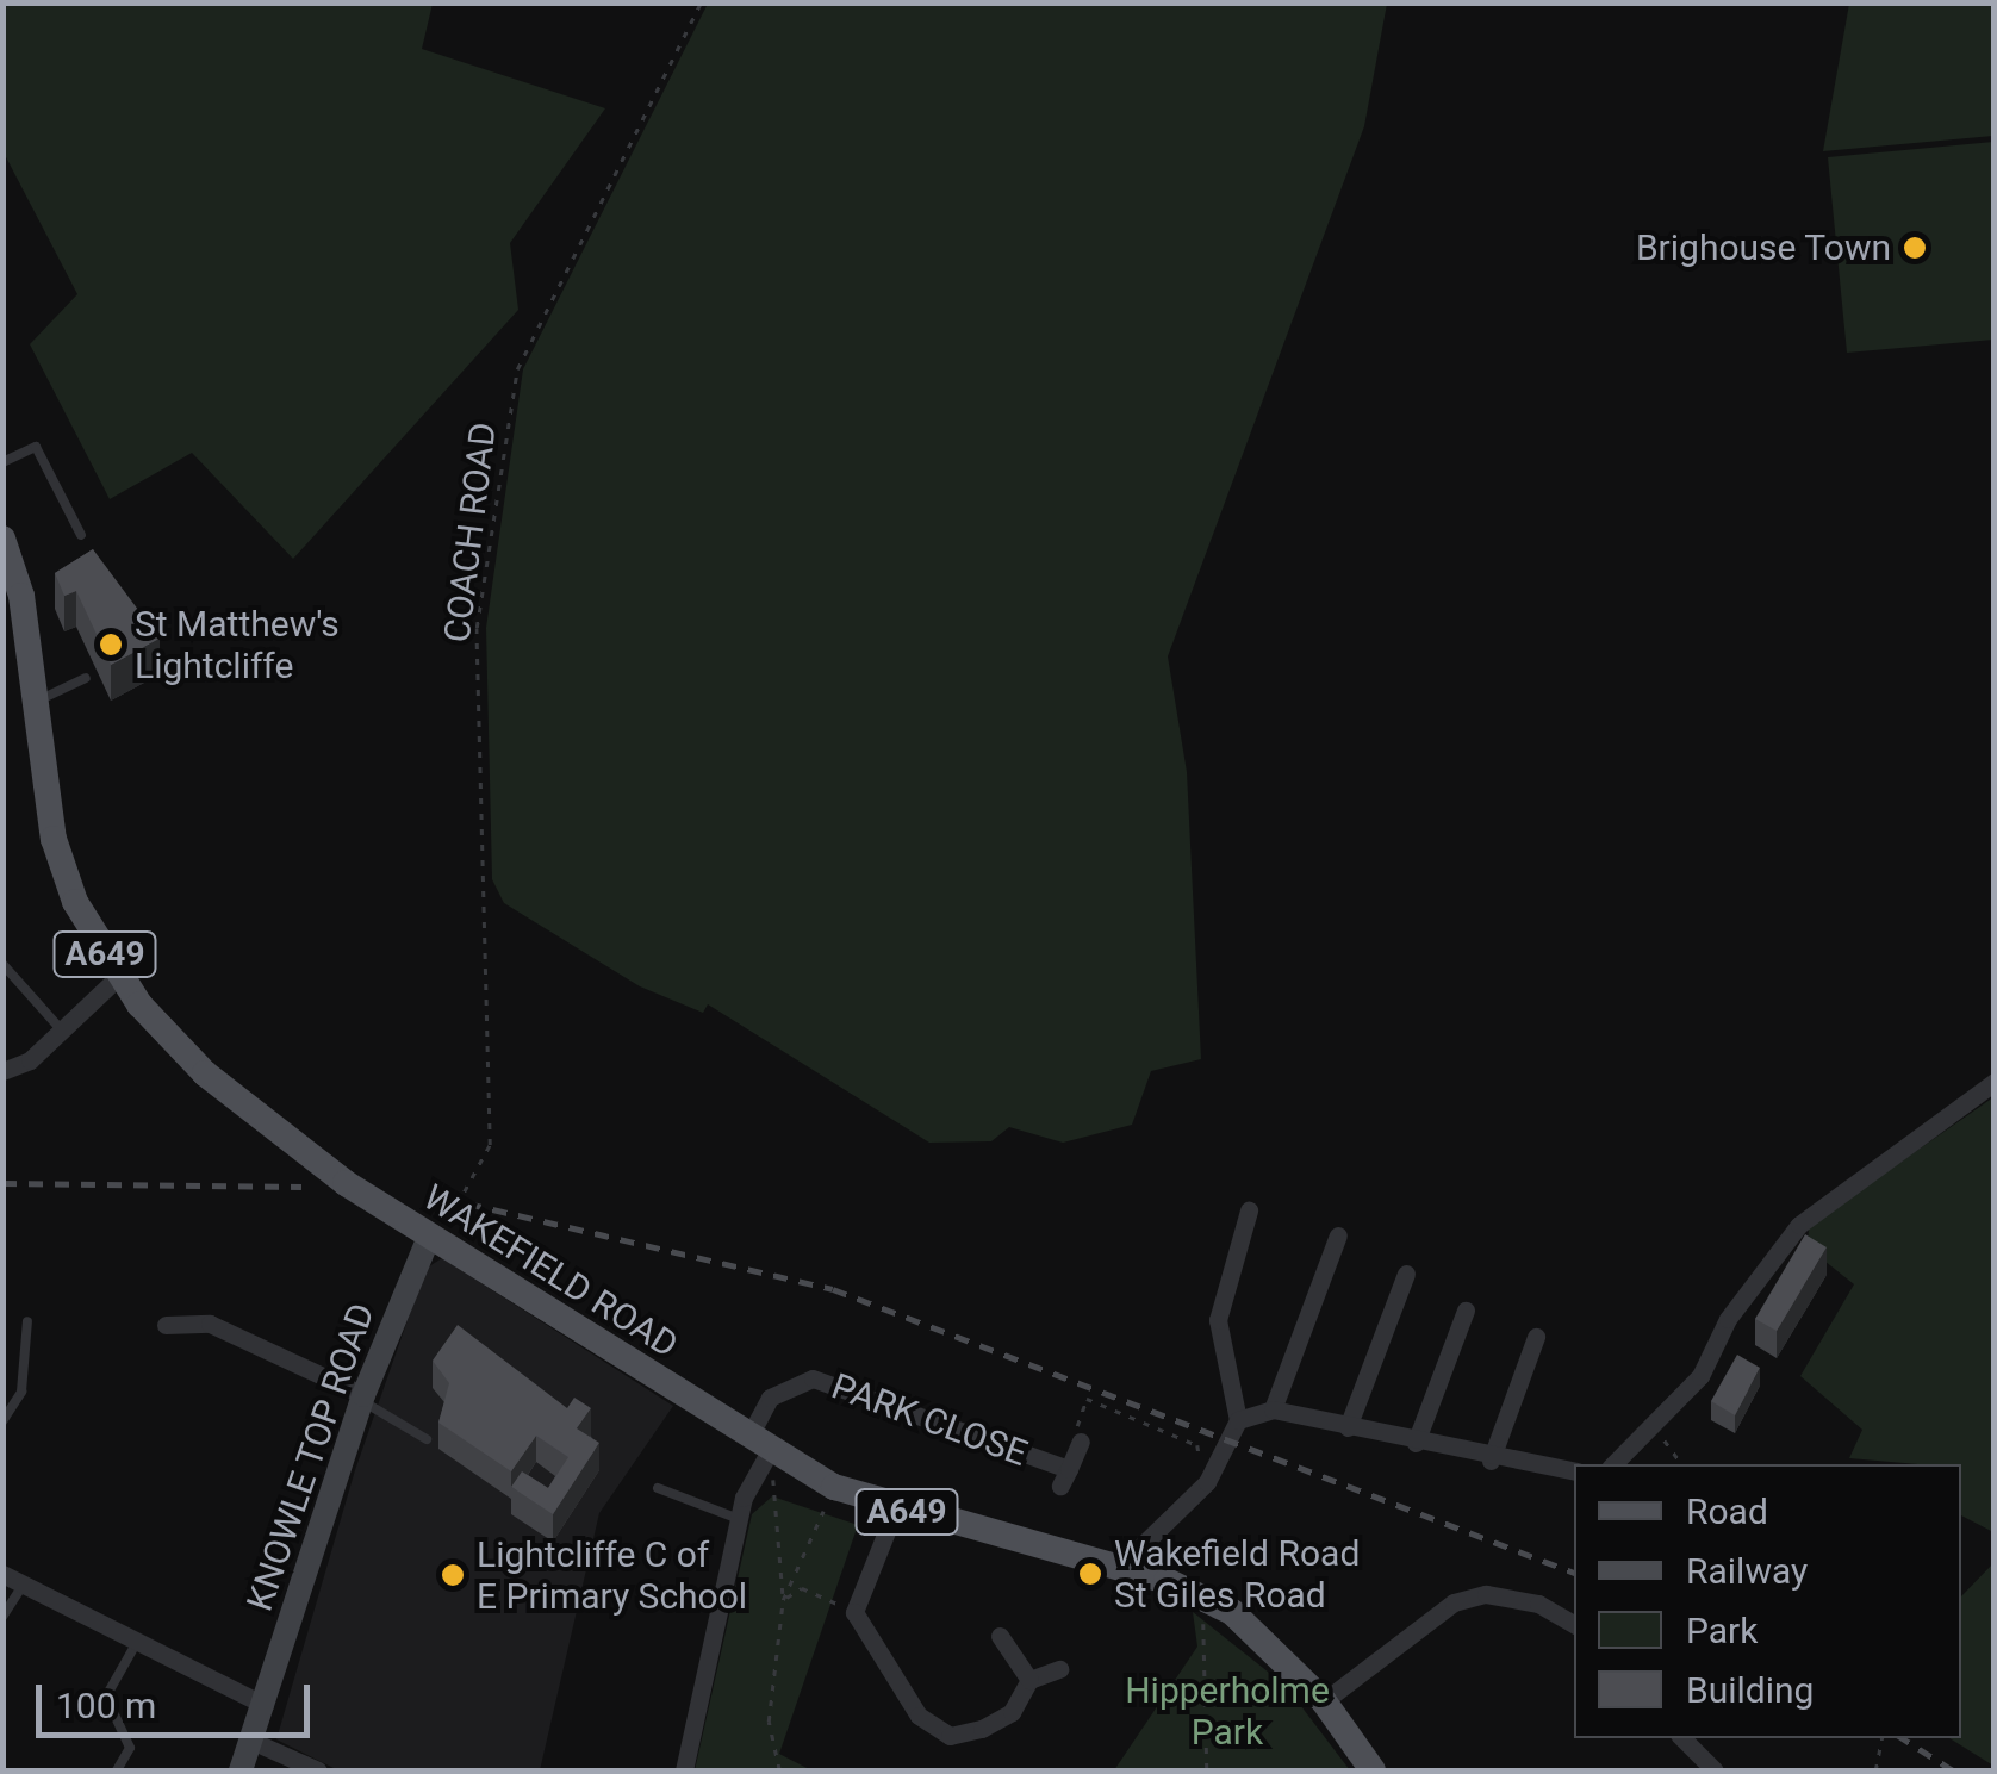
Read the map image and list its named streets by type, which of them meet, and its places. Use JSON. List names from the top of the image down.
{
  "streets": {
    "main road": ["A649", "WAKEFIELD ROAD"],
    "street": ["PARK CLOSE", "KNOWLE TOP ROAD"],
    "path": ["COACH ROAD"]
  },
  "crossings": [
    ["COACH ROAD", "WAKEFIELD ROAD"],
    ["COACH ROAD", "KNOWLE TOP ROAD"],
    ["WAKEFIELD ROAD", "PARK CLOSE"],
    ["WAKEFIELD ROAD", "KNOWLE TOP ROAD"]
  ],
  "parks": ["Hipperholme Park"],
  "places": [
    "Brighouse Town",
    "St Matthew's Lightcliffe",
    "Wakefield Road St Giles Road",
    "Lightcliffe C of E Primary School"
  ],
  "legend": [
    "Road",
    "Railway",
    "Park",
    "Building"
  ],
  "scale_bar": "100 m"
}
